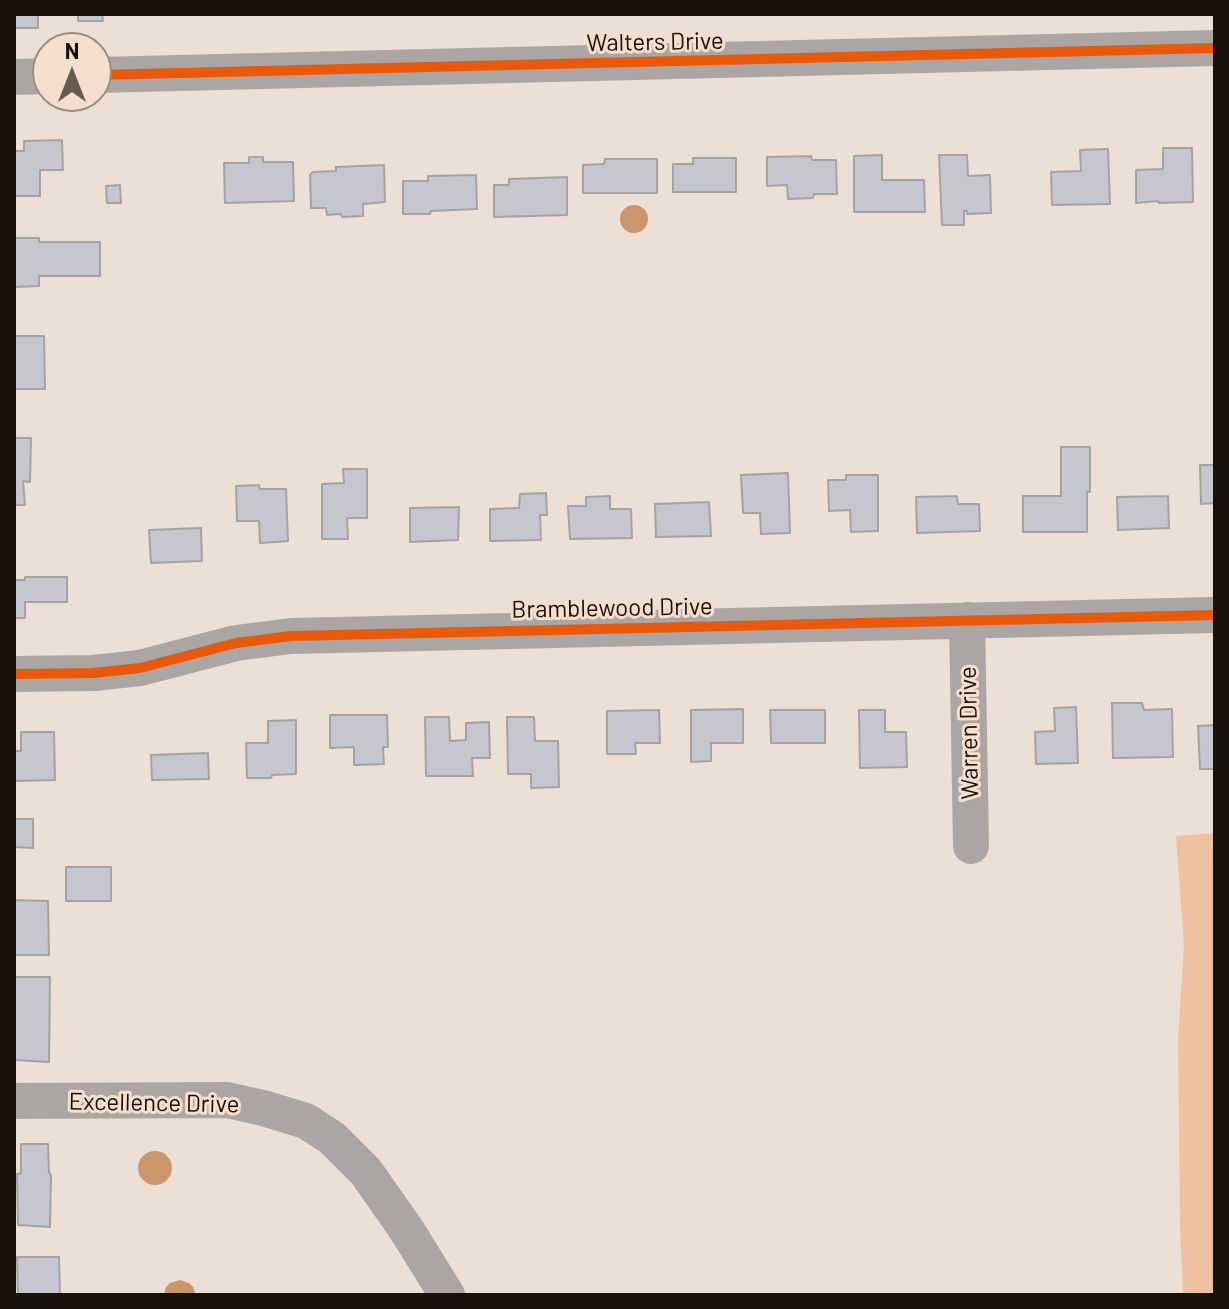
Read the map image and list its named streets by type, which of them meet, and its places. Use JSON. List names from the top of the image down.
{
  "streets": {
    "street": [
      "Walters Drive",
      "Bramblewood Drive",
      "Warren Drive",
      "Excellence Drive"
    ]
  },
  "crossings": [
    ["Bramblewood Drive", "Warren Drive"]
  ],
  "north": "top"
}
